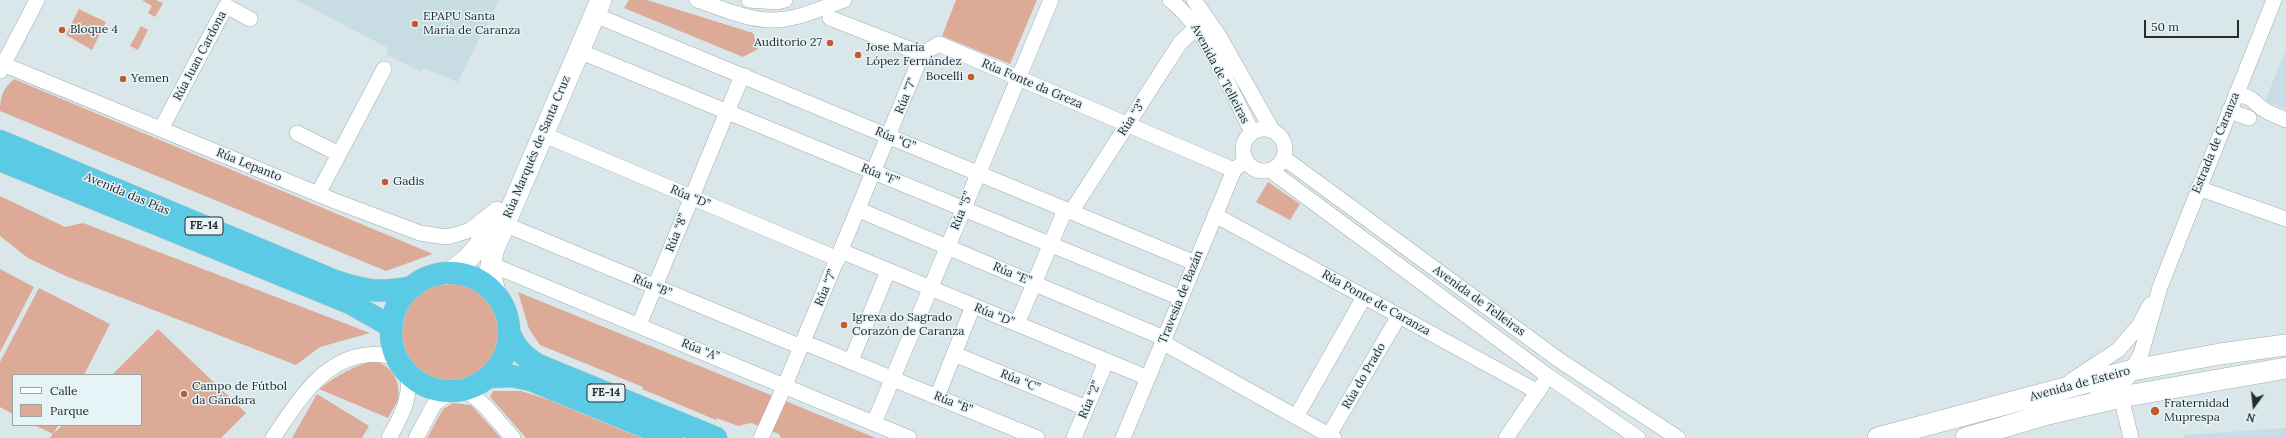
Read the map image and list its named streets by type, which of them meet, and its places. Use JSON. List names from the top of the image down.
{
  "streets": {
    "highway": ["Avenida das Pías", "FE-14"],
    "main road": ["Rúa Marqués de Santa Cruz", "Avenida de Esteiro"],
    "street": [
      "Rúa Juan Cardona",
      "Avenida de Telleiras",
      "Rúa Fonte da Greza",
      "Rúa \"7\"",
      "Rúa “3”",
      "Rúa “G”",
      "Estrada de Caranza",
      "Rúa Lepanto",
      "Rúa “F”",
      "Rúa “D”",
      "Rúa “5”",
      "Rúa “8”",
      "Rúa “E”",
      "Rúa “B”",
      "Rúa “7”",
      "Travesía de Bazán",
      "Rúa Ponte de Caranza",
      "Rúa “A”",
      "Rúa do Prado",
      "Rúa “C”",
      "Rúa “2”"
    ]
  },
  "crossings": [
    ["Rúa Juan Cardona", "Rúa Lepanto"],
    ["Avenida de Telleiras", "Rúa “3”"],
    ["Avenida de Telleiras", "Travesía de Bazán"],
    ["Rúa Fonte da Greza", "Rúa \"7\""],
    ["Rúa Fonte da Greza", "Rúa “3”"],
    ["Rúa Fonte da Greza", "Rúa “5”"],
    ["Rúa Fonte da Greza", "Travesía de Bazán"],
    ["Rúa \"7\"", "Rúa “G”"],
    ["Rúa \"7\"", "Rúa “7”"],
    ["Rúa “3”", "Rúa “G”"],
    ["Rúa “3”", "Rúa “F”"],
    ["Rúa “3”", "Rúa “D”"],
    ["Rúa “3”", "Rúa “E”"],
    ["Rúa “G”", "Rúa Marqués de Santa Cruz"],
    ["Rúa “G”", "Rúa “5”"],
    ["Rúa “G”", "Rúa “8”"],
    ["Rúa “G”", "Rúa “7”"],
    ["Rúa “G”", "Travesía de Bazán"],
    ["Rúa Marqués de Santa Cruz", "Rúa Lepanto"],
    ["Rúa Marqués de Santa Cruz", "Rúa “F”"],
    ["Rúa Marqués de Santa Cruz", "Avenida das Pías"],
    ["Rúa Marqués de Santa Cruz", "Rúa “D”"],
    ["Rúa Marqués de Santa Cruz", "FE-14"],
    ["Rúa Marqués de Santa Cruz", "Rúa “B”"],
    ["Rúa Marqués de Santa Cruz", "Rúa “A”"],
    ["Rúa Lepanto", "Rúa “B”"],
    ["Rúa “F”", "Rúa “5”"],
    ["Rúa “F”", "Rúa “8”"],
    ["Rúa “F”", "Rúa “7”"],
    ["Rúa “F”", "Travesía de Bazán"],
    ["Avenida das Pías", "FE-14"],
    ["Rúa “D”", "Rúa “5”"],
    ["Rúa “D”", "Rúa “8”"],
    ["Rúa “D”", "Rúa “7”"],
    ["Rúa “D”", "Travesía de Bazán"],
    ["Rúa “D”", "Rúa “2”"],
    ["Rúa “5”", "Rúa “E”"],
    ["Rúa “5”", "Rúa “B”"],
    ["Rúa “5”", "Rúa “A”"],
    ["Rúa “8”", "Rúa “B”"],
    ["Rúa “8”", "Rúa “A”"],
    ["Rúa “E”", "Rúa “7”"],
    ["Rúa “E”", "Travesía de Bazán"],
    ["Rúa “E”", "Rúa do Prado"],
    ["Rúa “B”", "Rúa “7”"],
    ["Rúa “7”", "Rúa “A”"],
    ["Travesía de Bazán", "Rúa Ponte de Caranza"],
    ["Rúa Ponte de Caranza", "Rúa do Prado"],
    ["Rúa “C”", "Rúa “2”"]
  ],
  "places": [
    "EPAPU Santa María de Caranza",
    "Bloque 4",
    "Auditorio 27",
    "Jose María López Fernández",
    "Bocelli",
    "Yemen",
    "Gadis",
    "Igrexa do Sagrado Corazón de Caranza",
    "Campo de Fútbol da Gándara",
    "Fraternidad Muprespa"
  ],
  "legend": ["Calle", "Parque"],
  "scale_bar": "50 m",
  "north": "bottom"
}
